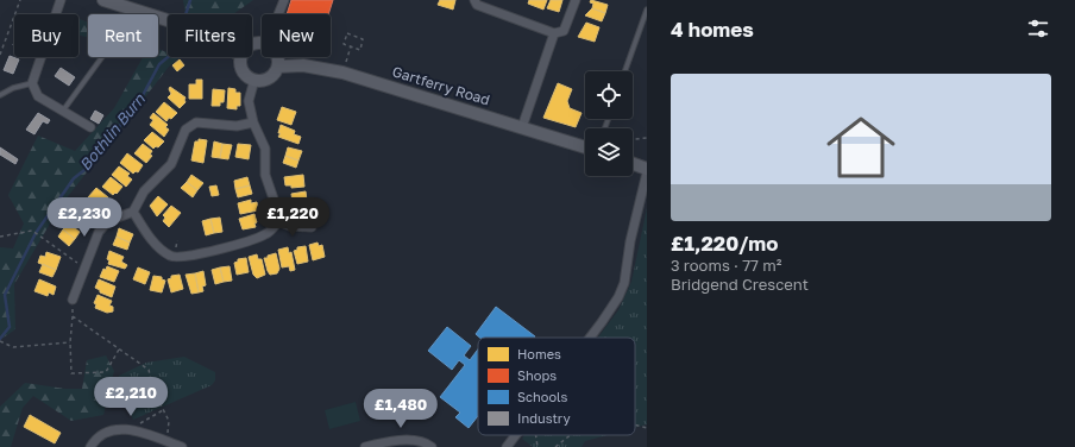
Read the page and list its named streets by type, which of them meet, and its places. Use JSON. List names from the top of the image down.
{
  "streets": {
    "street": ["Gartferry Road"]
  },
  "water": ["Bothlin Burn"],
  "legend": [
    "Homes",
    "Shops",
    "Schools",
    "Industry"
  ],
  "page": {
    "heading": "4 homes",
    "chip": [
      "Buy",
      "Rent",
      "Filters",
      "New"
    ],
    "list": [
      {
        "name": "£1,220/mo",
        "note": "3 rooms · 77 m² · Bridgend Crescent"
      }
    ],
    "price": [
      "£2,230",
      "£1,220",
      "£2,210",
      "£1,480"
    ]
  }
}
